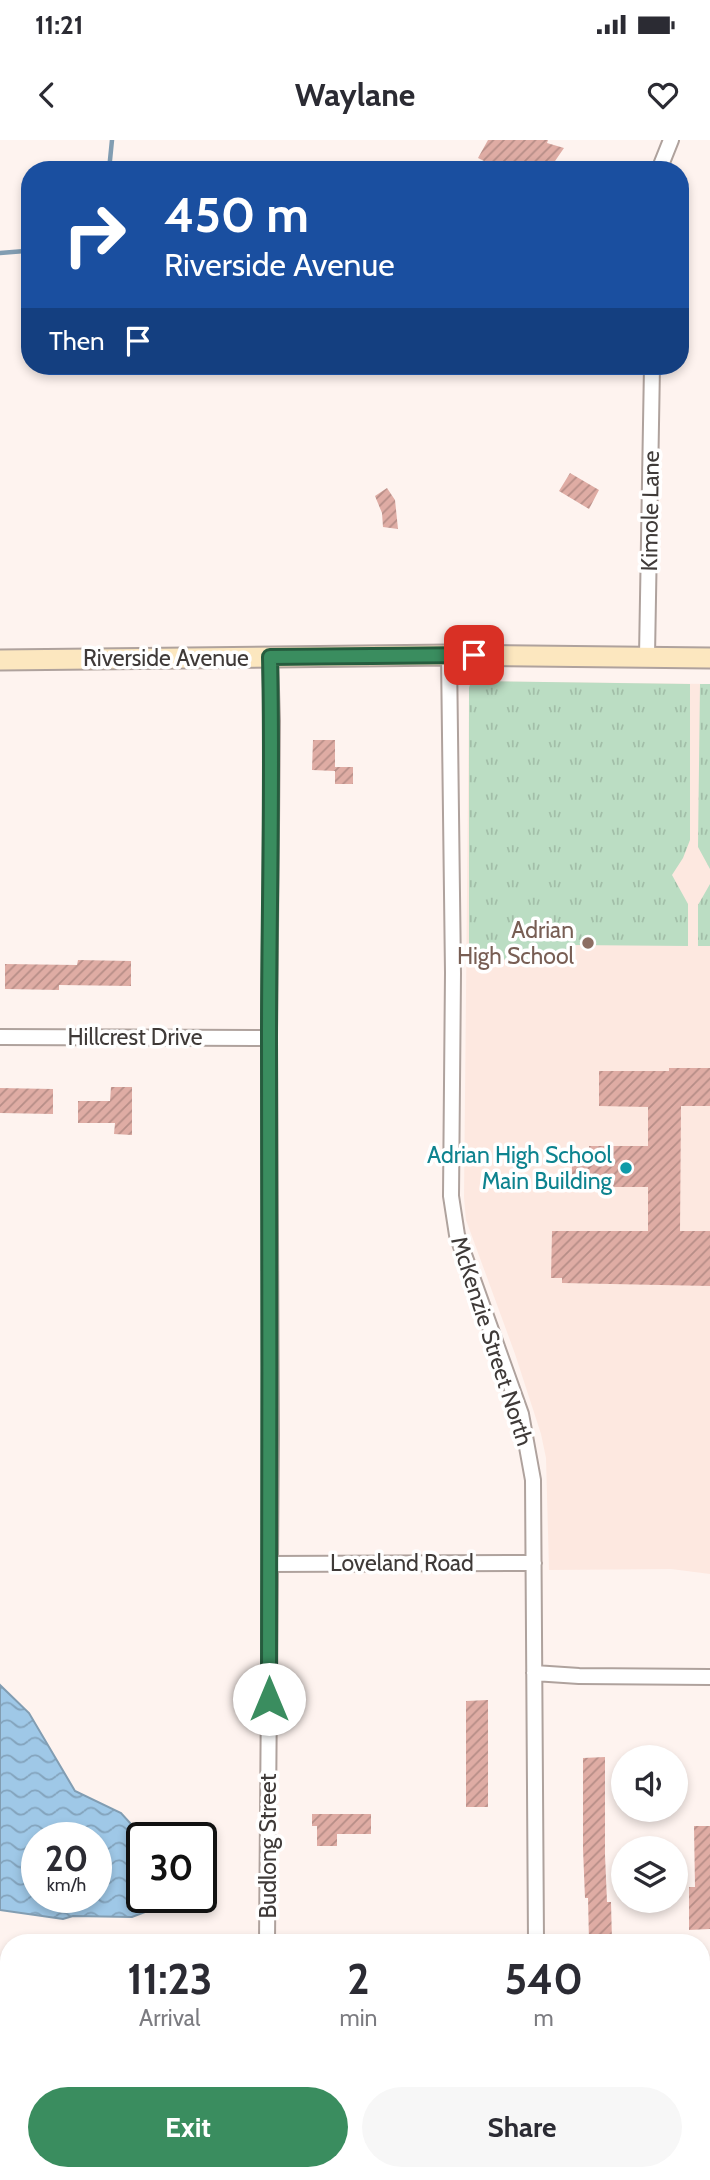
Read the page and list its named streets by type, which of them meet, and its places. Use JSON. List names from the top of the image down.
{
  "streets": {
    "street": [
      "Kimole Lane",
      "Riverside Avenue",
      "Hillcrest Drive",
      "McKenzie Street North",
      "Loveland Road",
      "Budlong Street"
    ]
  },
  "crossings": [
    ["Kimole Lane", "Riverside Avenue"],
    ["Riverside Avenue", "McKenzie Street North"],
    ["Riverside Avenue", "Budlong Street"],
    ["Hillcrest Drive", "Budlong Street"],
    ["McKenzie Street North", "Loveland Road"],
    ["Loveland Road", "Budlong Street"]
  ],
  "places": ["Adrian High School", "Adrian High School Main Building"],
  "page": {
    "status": "11:21",
    "header": "Waylane",
    "turn": ["450 m", "Riverside Avenue"],
    "then": "Then",
    "speed": "20 km/h",
    "limit": "30",
    "eta": [
      "11:23",
      "Arrival",
      "2",
      "min",
      "540",
      "m"
    ],
    "buttons": ["Exit", "Share"]
  }
}
